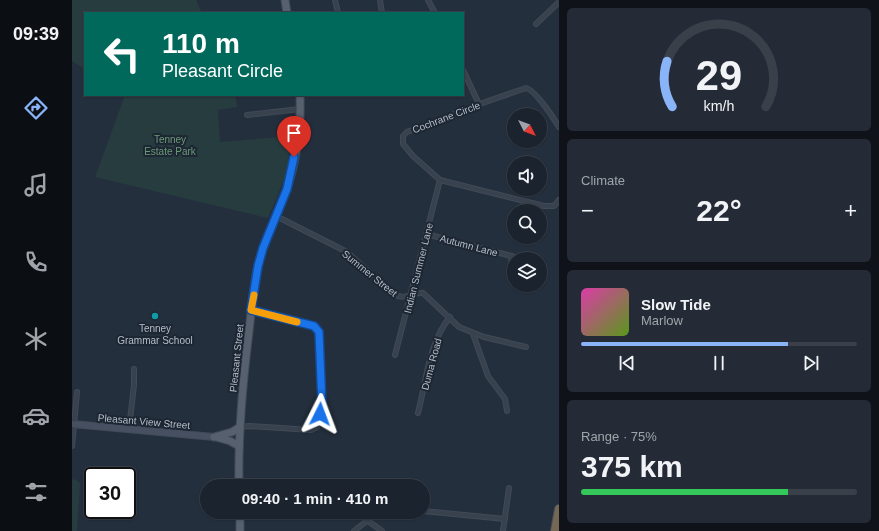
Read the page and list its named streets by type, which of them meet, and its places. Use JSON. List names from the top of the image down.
{
  "streets": {
    "main road": ["Pleasant Street"],
    "street": [
      "Cochrane Circle",
      "Autumn Lane",
      "Indian Summer Lane",
      "Summer Street",
      "Duma Road",
      "Pleasant View Street"
    ]
  },
  "crossings": [
    ["Cochrane Circle", "Indian Summer Lane"],
    ["Autumn Lane", "Indian Summer Lane"],
    ["Indian Summer Lane", "Summer Street"],
    ["Summer Street", "Pleasant Street"],
    ["Summer Street", "Duma Road"]
  ],
  "parks": ["Tenney Estate Park"],
  "places": ["Tenney Grammar School"],
  "north": "bottom right",
  "page": {
    "tabs": "09:39",
    "turn": ["110 m", "Pleasant Circle"],
    "tile": [
      "Climate",
      ["Range · 75%", "375 km"]
    ],
    "heat": ["−", "22°", "+"],
    "song": ["Slow Tide", "Marlow"],
    "limit": "30",
    "trip": "09:40 · 1 min · 410 m",
    "gauge": ["29", "km/h"]
  }
}
